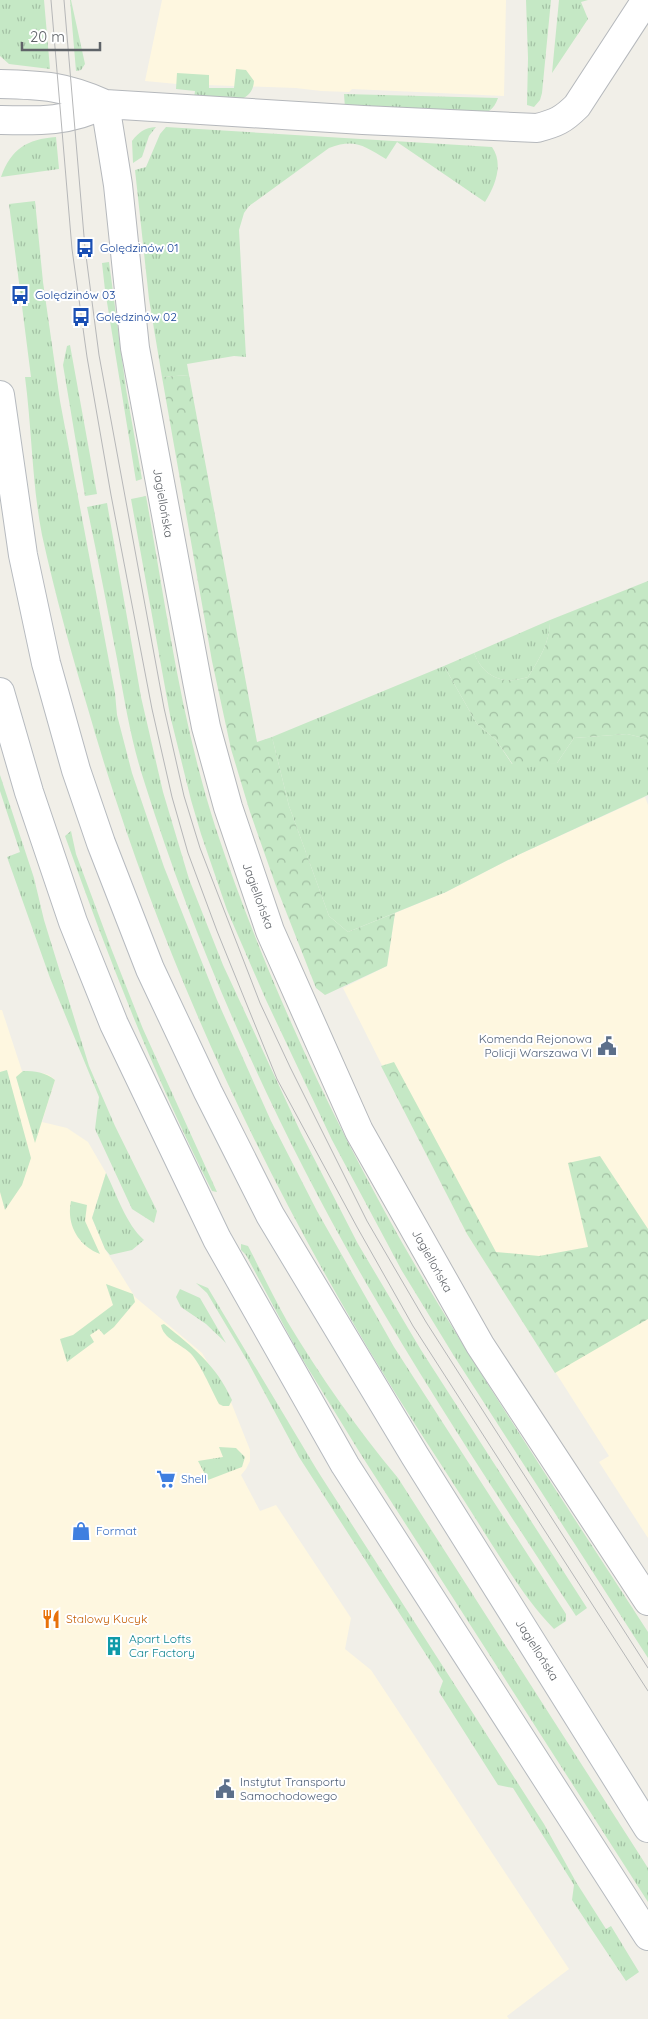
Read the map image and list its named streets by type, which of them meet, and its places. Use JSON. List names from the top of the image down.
{
  "streets": {
    "main road": ["Jagiellońska"]
  },
  "places": {
    "bus stop": ["Golędzinów 01", "Golędzinów 03", "Golędzinów 02"],
    "public building": ["Komenda Rejonowa Policji Warszawa VI", "Instytut Transportu Samochodowego"],
    "supermarket": ["Shell"],
    "shop": ["Format"],
    "restaurant": ["Stalowy Kucyk"],
    "building": ["Apart Lofts Car Factory"]
  },
  "scale_bar": "20 m"
}
